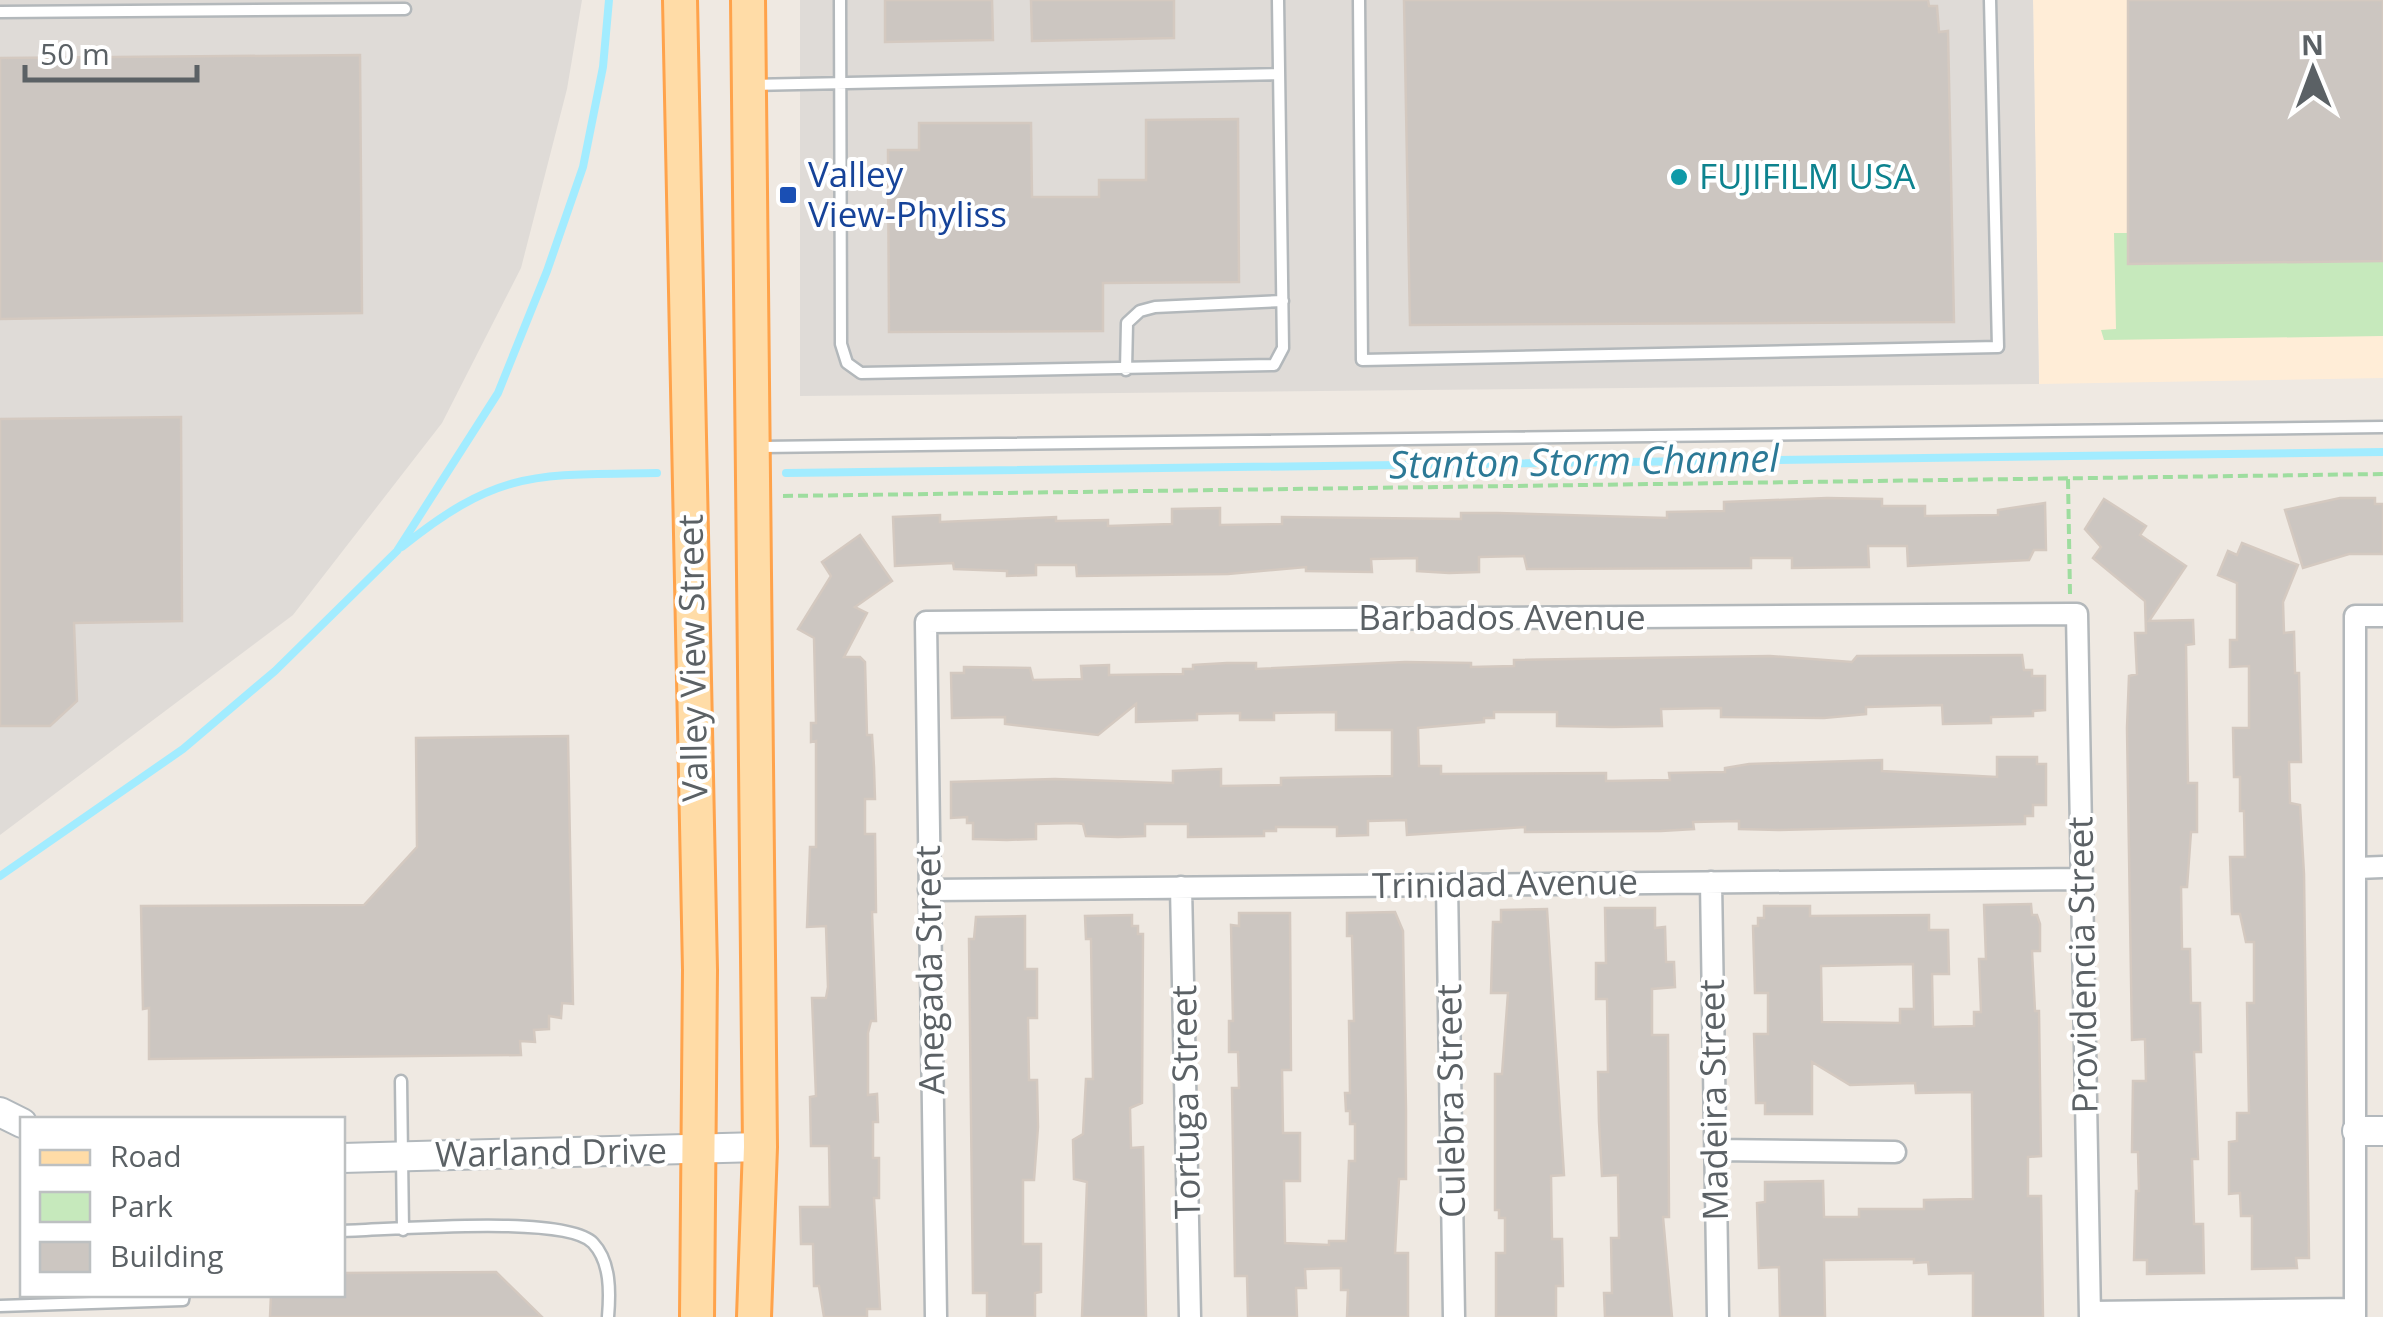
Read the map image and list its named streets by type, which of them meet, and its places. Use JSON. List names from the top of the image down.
{
  "streets": {
    "main road": ["Valley View Street"],
    "street": [
      "Barbados Avenue",
      "Trinidad Avenue",
      "Providencia Street",
      "Anegada Street",
      "Madeira Street",
      "Culebra Street",
      "Tortuga Street",
      "Warland Drive"
    ]
  },
  "crossings": [
    ["Barbados Avenue", "Providencia Street"],
    ["Barbados Avenue", "Anegada Street"],
    ["Valley View Street", "Warland Drive"],
    ["Trinidad Avenue", "Providencia Street"],
    ["Trinidad Avenue", "Anegada Street"],
    ["Trinidad Avenue", "Madeira Street"],
    ["Trinidad Avenue", "Culebra Street"],
    ["Trinidad Avenue", "Tortuga Street"]
  ],
  "water": ["Stanton Storm Channel"],
  "places": {
    "other": ["FUJIFILM USA"],
    "transit": ["Valley View-Phyliss"]
  },
  "legend": ["Road", "Park", "Building"],
  "scale_bar": "50 m",
  "north": "top"
}
